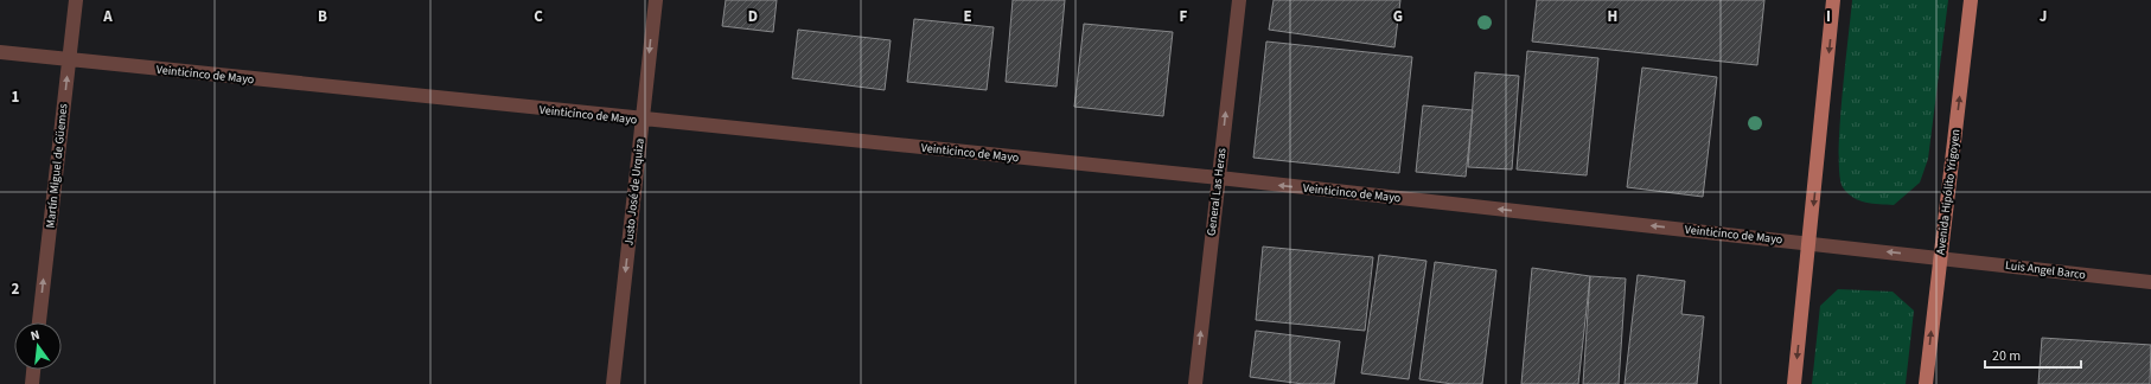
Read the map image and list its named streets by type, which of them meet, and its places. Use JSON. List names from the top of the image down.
{
  "streets": {
    "main road": ["Avenida Hipólito Yrigoyen"],
    "street": [
      "Veinticinco de Mayo",
      "Martín Miguel de Güemes",
      "Justo José de Urquiza",
      "General Las Heras",
      "Luis Angel Barco"
    ]
  },
  "crossings": [
    ["Veinticinco de Mayo", "Martín Miguel de Güemes"],
    ["Veinticinco de Mayo", "Justo José de Urquiza"],
    ["Veinticinco de Mayo", "General Las Heras"],
    ["Veinticinco de Mayo", "Avenida Hipólito Yrigoyen"],
    ["Veinticinco de Mayo", "Luis Angel Barco"],
    ["Avenida Hipólito Yrigoyen", "Luis Angel Barco"]
  ],
  "one_way": [
    "Veinticinco de Mayo",
    "Martín Miguel de Güemes",
    "Justo José de Urquiza",
    "General Las Heras",
    "Avenida Hipólito Yrigoyen"
  ],
  "scale_bar": "20 m",
  "north": "top",
  "grid": {
    "columns": [
      "A",
      "B",
      "C",
      "D",
      "E",
      "F",
      "G",
      "H",
      "I",
      "J"
    ],
    "rows": ["1", "2"]
  }
}
